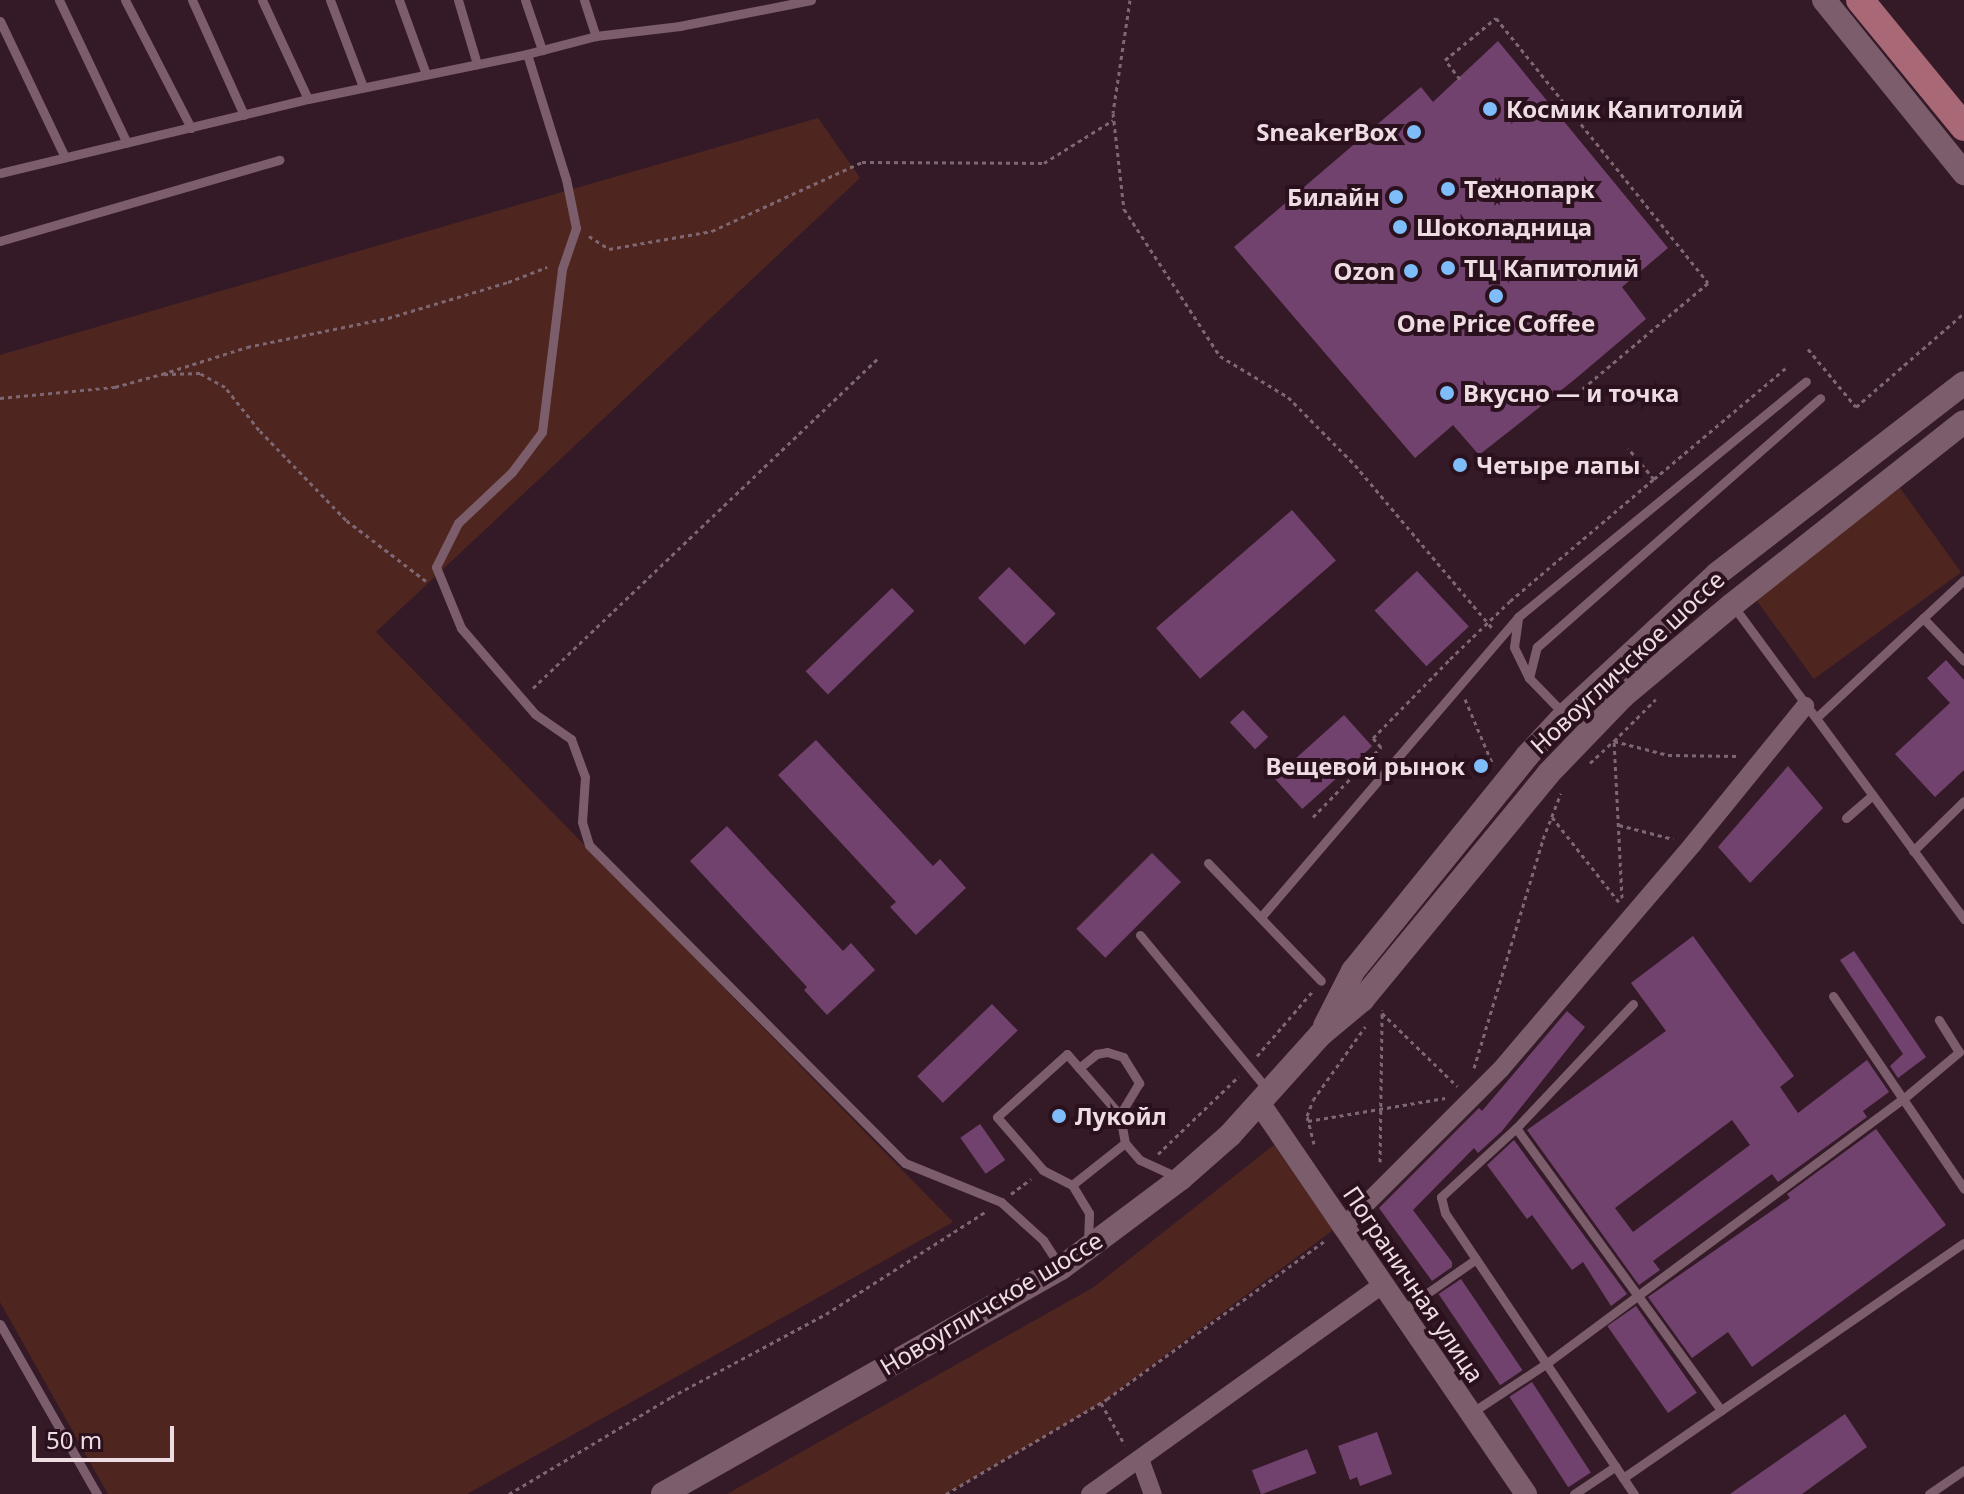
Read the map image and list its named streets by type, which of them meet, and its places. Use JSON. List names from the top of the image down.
{
  "streets": {
    "main road": ["Новоугличское шоссе"],
    "street": ["Пограничная улица"]
  },
  "crossings": [
    ["Новоугличское шоссе", "Пограничная улица"]
  ],
  "places": [
    "Космик Капитолий",
    "SneakerBox",
    "Технопарк",
    "Билайн",
    "Шоколадница",
    "ТЦ Капитолий",
    "Ozon",
    "One Price Coffee",
    "Вкусно — и точка",
    "Четыре лапы",
    "Вещевой рынок",
    "Лукойл"
  ],
  "scale_bar": "50 m"
}
